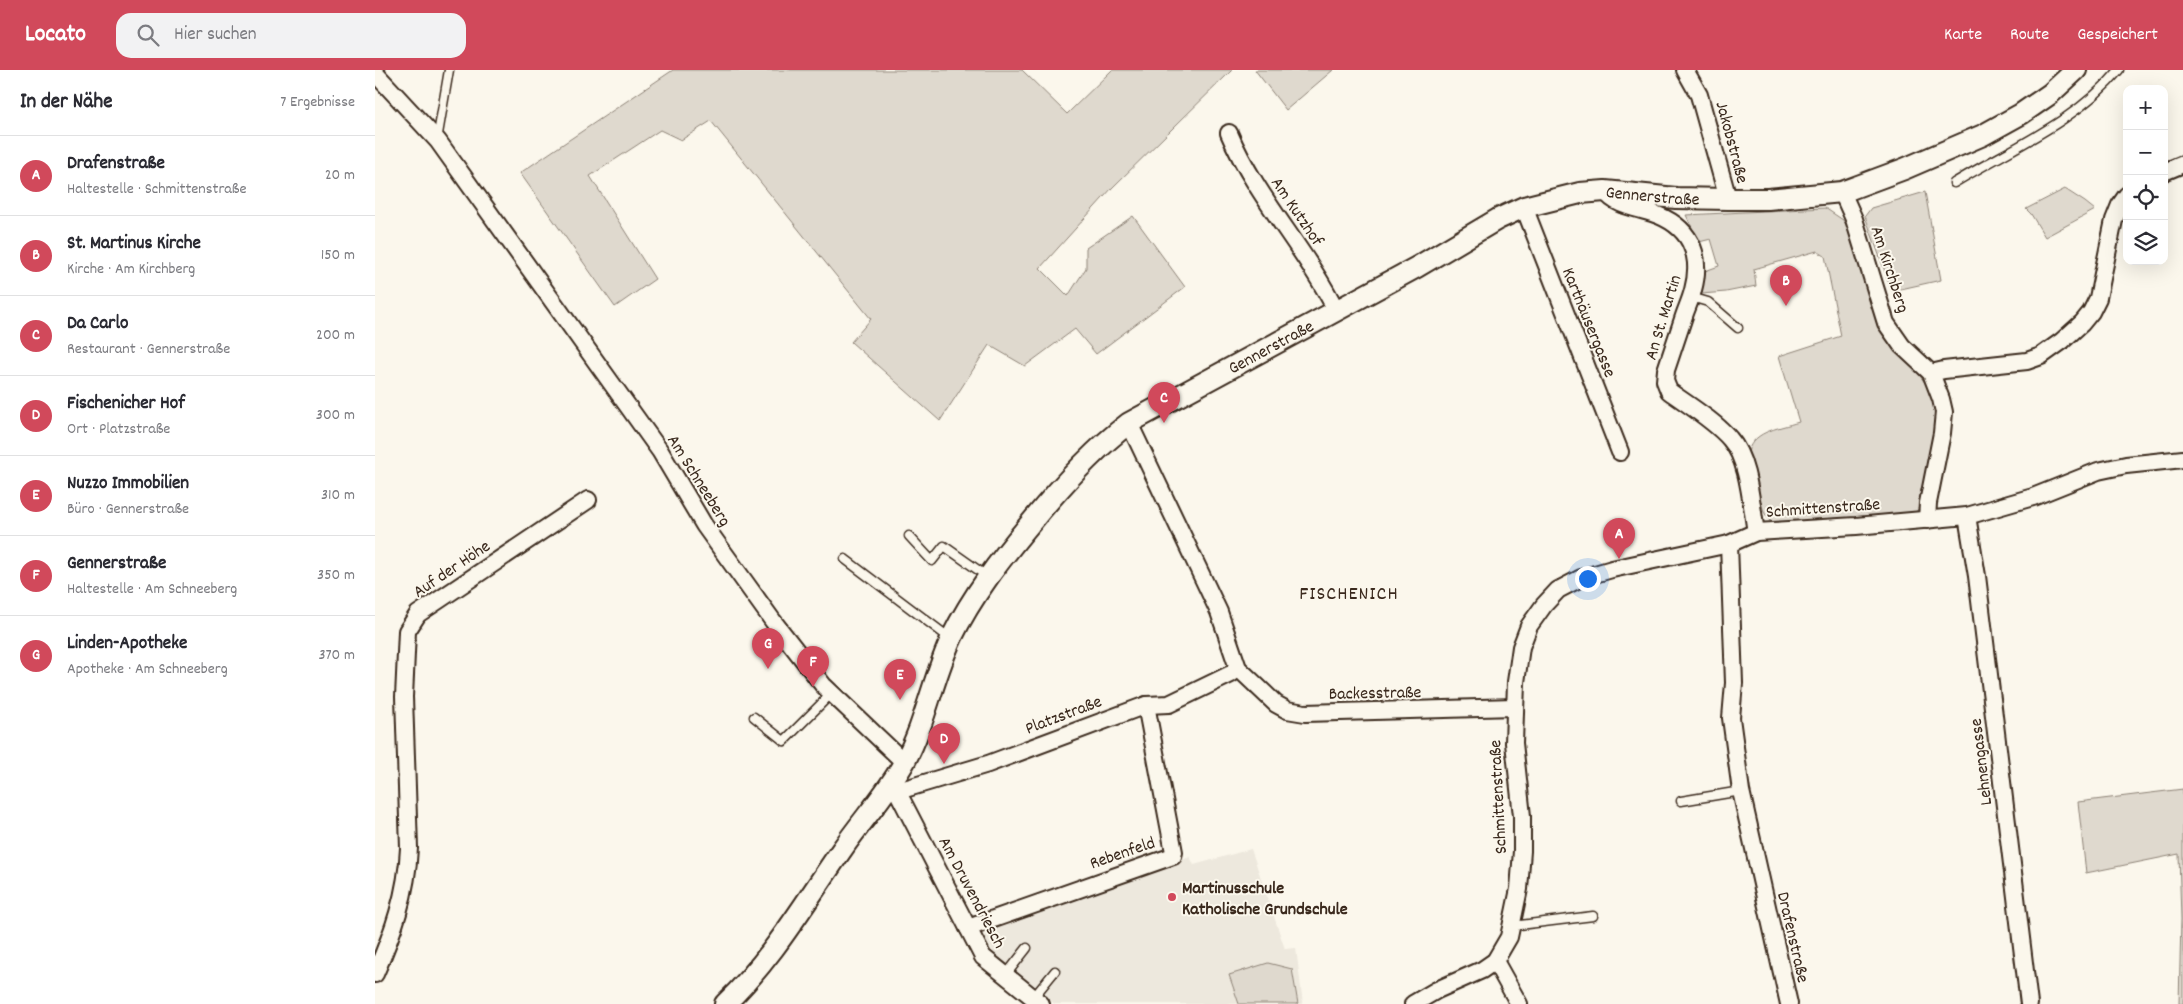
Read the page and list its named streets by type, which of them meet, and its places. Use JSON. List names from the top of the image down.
{
  "streets": {
    "street": [
      "Jakobstraße",
      "Gennerstraße",
      "Am Kutzhof",
      "Am Kirchberg",
      "An St. Martin",
      "Karthäusergasse",
      "Am Schneeberg",
      "Schmittenstraße",
      "Auf der Höhe",
      "Backesstraße",
      "Platzstraße",
      "Lehnengasse",
      "Rebenfeld",
      "Am Druvendriesch",
      "Drafenstraße"
    ]
  },
  "crossings": [
    ["Jakobstraße", "Gennerstraße"],
    ["Gennerstraße", "Am Kutzhof"],
    ["Gennerstraße", "Am Kirchberg"],
    ["Gennerstraße", "An St. Martin"],
    ["Gennerstraße", "Karthäusergasse"],
    ["Gennerstraße", "Am Schneeberg"],
    ["Gennerstraße", "Platzstraße"],
    ["Gennerstraße", "Am Druvendriesch"],
    ["Am Kirchberg", "Schmittenstraße"],
    ["An St. Martin", "Schmittenstraße"],
    ["Schmittenstraße", "Backesstraße"],
    ["Schmittenstraße", "Lehnengasse"],
    ["Schmittenstraße", "Drafenstraße"],
    ["Backesstraße", "Platzstraße"],
    ["Platzstraße", "Rebenfeld"],
    ["Platzstraße", "Am Druvendriesch"],
    ["Rebenfeld", "Am Druvendriesch"]
  ],
  "districts": ["FISCHENICH"],
  "places": ["Martinusschule Katholische Grundschule"],
  "page": {
    "header": "Locato",
    "search": "Hier suchen",
    "nav": ["Karte", "Route", "Gespeichert"],
    "heading": ["In der Nähe", "7 Ergebnisse"],
    "map_buttons": ["+", "−"],
    "list": [
      {
        "mark": "A",
        "name": "Drafenstraße",
        "note": "Haltestelle · Schmittenstraße",
        "value": "20 m"
      },
      {
        "mark": "B",
        "name": "St. Martinus Kirche",
        "note": "Kirche · Am Kirchberg",
        "value": "150 m"
      },
      {
        "mark": "C",
        "name": "Da Carlo",
        "note": "Restaurant · Gennerstraße",
        "value": "200 m"
      },
      {
        "mark": "D",
        "name": "Fischenicher Hof",
        "note": "Ort · Platzstraße",
        "value": "300 m"
      },
      {
        "mark": "E",
        "name": "Nuzzo Immobilien",
        "note": "Büro · Gennerstraße",
        "value": "310 m"
      },
      {
        "mark": "F",
        "name": "Gennerstraße",
        "note": "Haltestelle · Am Schneeberg",
        "value": "350 m"
      },
      {
        "mark": "G",
        "name": "Linden-Apotheke",
        "note": "Apotheke · Am Schneeberg",
        "value": "370 m"
      }
    ],
    "pins": [
      "B",
      "C",
      "A",
      "G",
      "F",
      "E",
      "D"
    ]
  }
}
